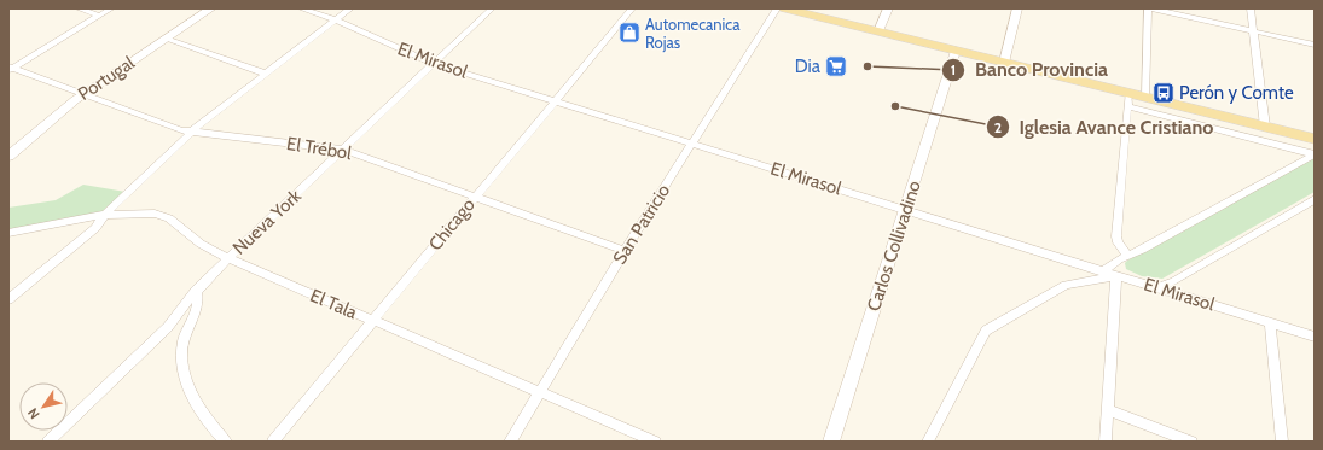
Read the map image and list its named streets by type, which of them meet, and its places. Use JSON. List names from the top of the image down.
{
  "streets": {
    "street": [
      "El Mirasol",
      "Portugal",
      "El Trébol",
      "Nueva York",
      "Chicago",
      "San Patricio",
      "Carlos Collivadino",
      "El Tala"
    ]
  },
  "crossings": [
    ["El Mirasol", "Nueva York"],
    ["El Mirasol", "Chicago"],
    ["El Mirasol", "San Patricio"],
    ["El Mirasol", "Carlos Collivadino"],
    ["Portugal", "El Trébol"],
    ["El Trébol", "Nueva York"],
    ["El Trébol", "Chicago"],
    ["El Trébol", "San Patricio"],
    ["Nueva York", "El Tala"],
    ["Chicago", "El Tala"],
    ["San Patricio", "El Tala"]
  ],
  "places": {
    "shop": ["Automecanica Rojas"],
    "supermarket": ["Dia"],
    "other": ["Banco Provincia", "Iglesia Avance Cristiano"],
    "bus stop": ["Perón y Comte"]
  },
  "north": "bottom left"
}
